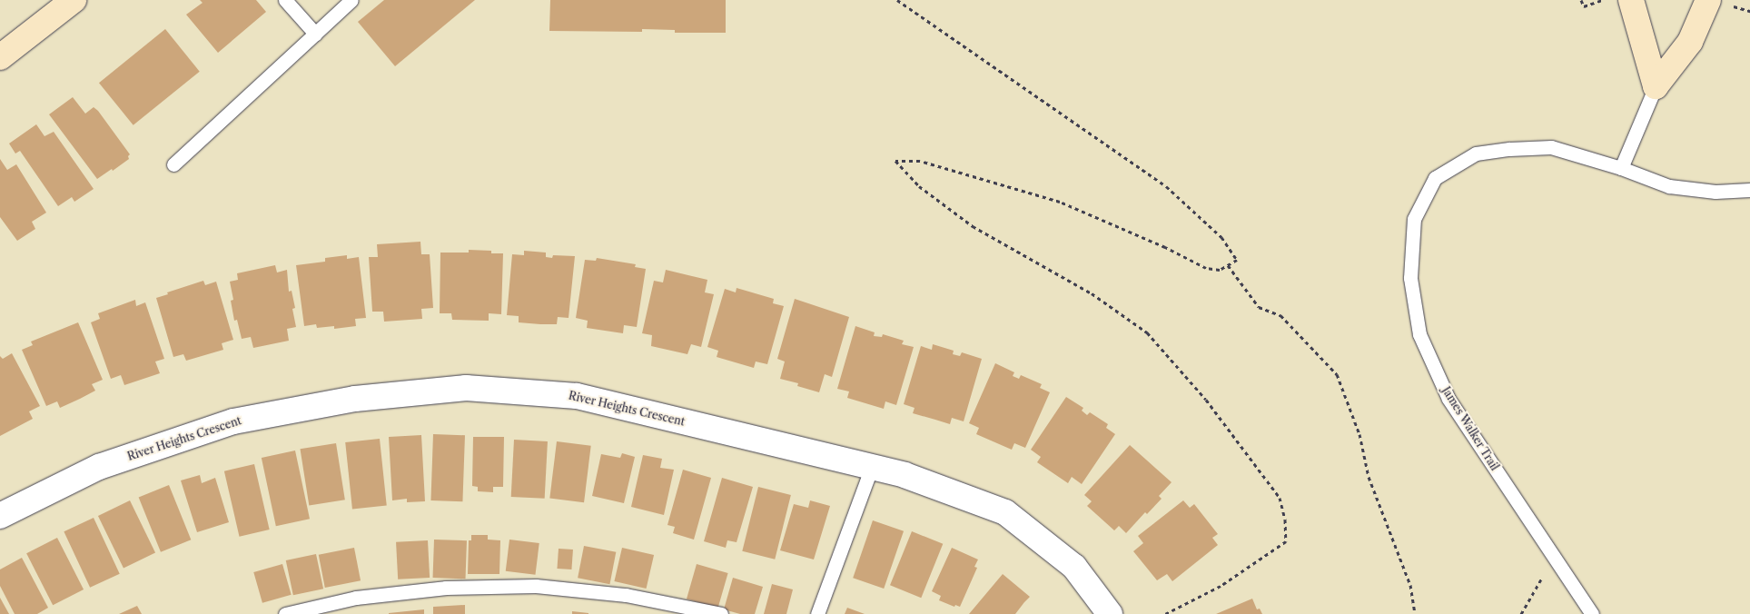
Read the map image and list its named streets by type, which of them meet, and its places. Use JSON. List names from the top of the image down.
{
  "streets": {
    "street": ["River Heights Crescent"],
    "lane": ["James Walker Trail"]
  }
}
